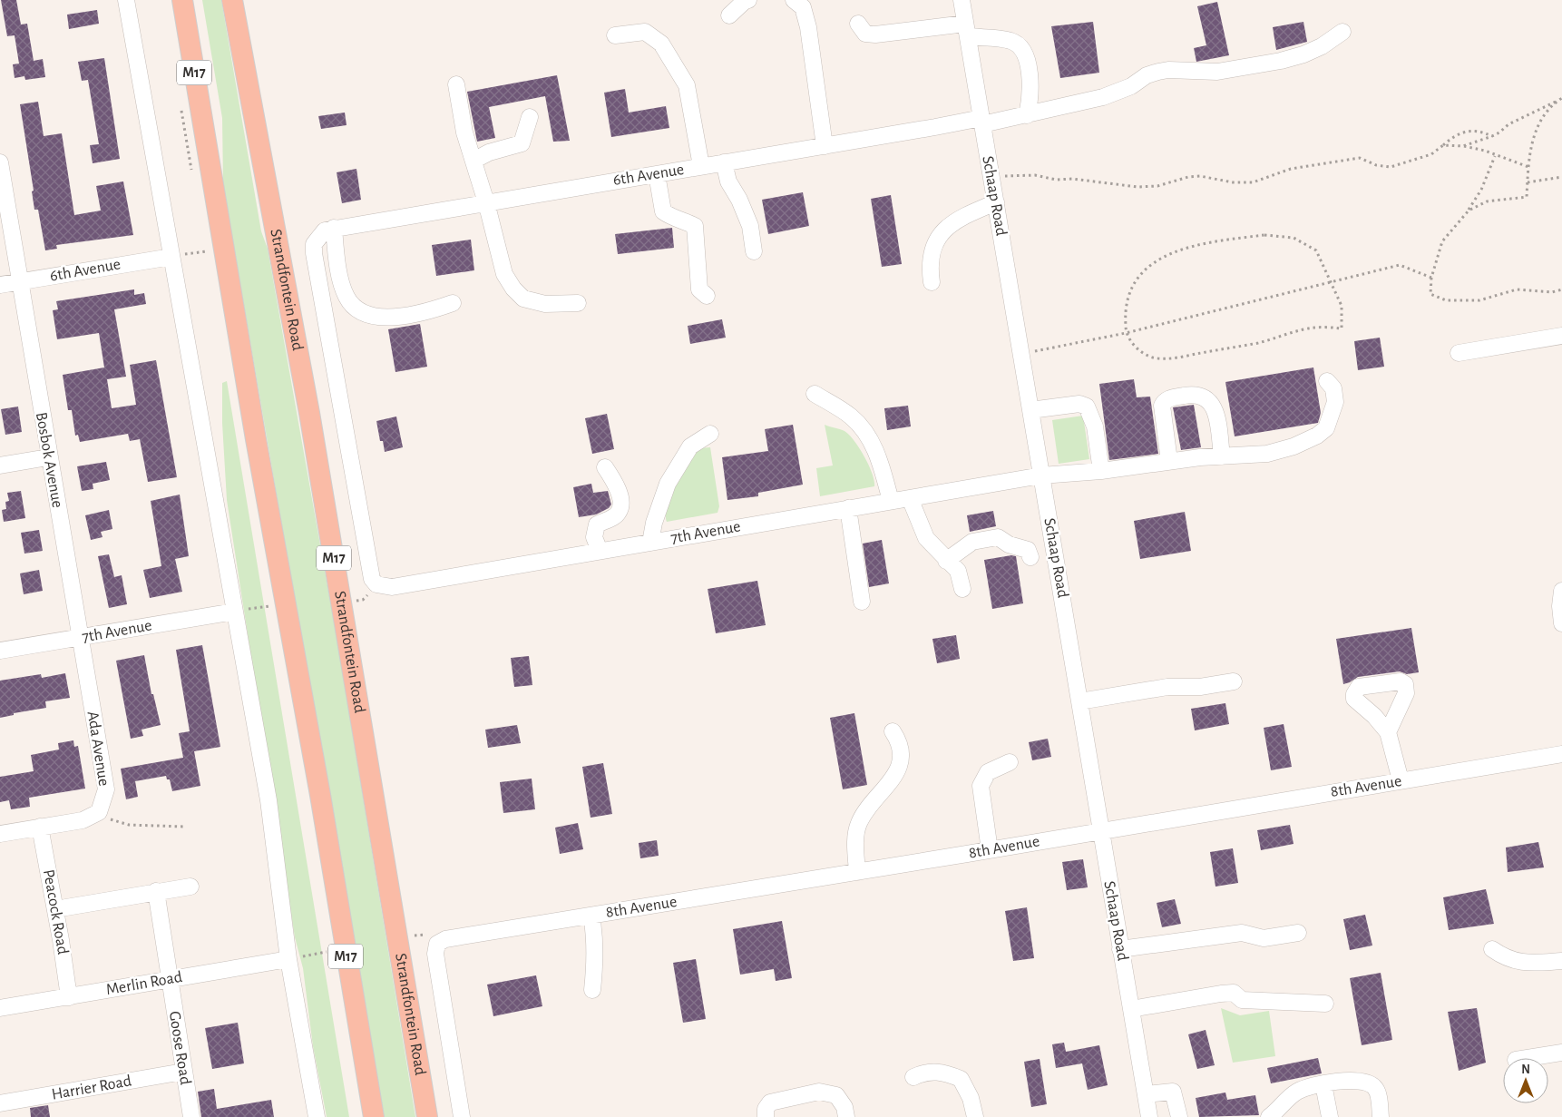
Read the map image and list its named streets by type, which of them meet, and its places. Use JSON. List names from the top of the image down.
{
  "streets": {
    "main road": ["M17", "Strandfontein Road"],
    "street": [
      "6th Avenue",
      "Schaap Road",
      "Bosbok Avenue",
      "7th Avenue",
      "Ada Avenue",
      "8th Avenue",
      "Peacock Road",
      "Merlin Road",
      "Goose Road",
      "Harrier Road"
    ]
  },
  "crossings": [
    ["6th Avenue", "Schaap Road"],
    ["6th Avenue", "Bosbok Avenue"],
    ["6th Avenue", "7th Avenue"],
    ["Schaap Road", "7th Avenue"],
    ["Schaap Road", "8th Avenue"],
    ["Bosbok Avenue", "7th Avenue"],
    ["Bosbok Avenue", "Ada Avenue"],
    ["7th Avenue", "Ada Avenue"],
    ["Peacock Road", "Merlin Road"],
    ["Merlin Road", "Goose Road"],
    ["Goose Road", "Harrier Road"]
  ],
  "north": "top"
}
